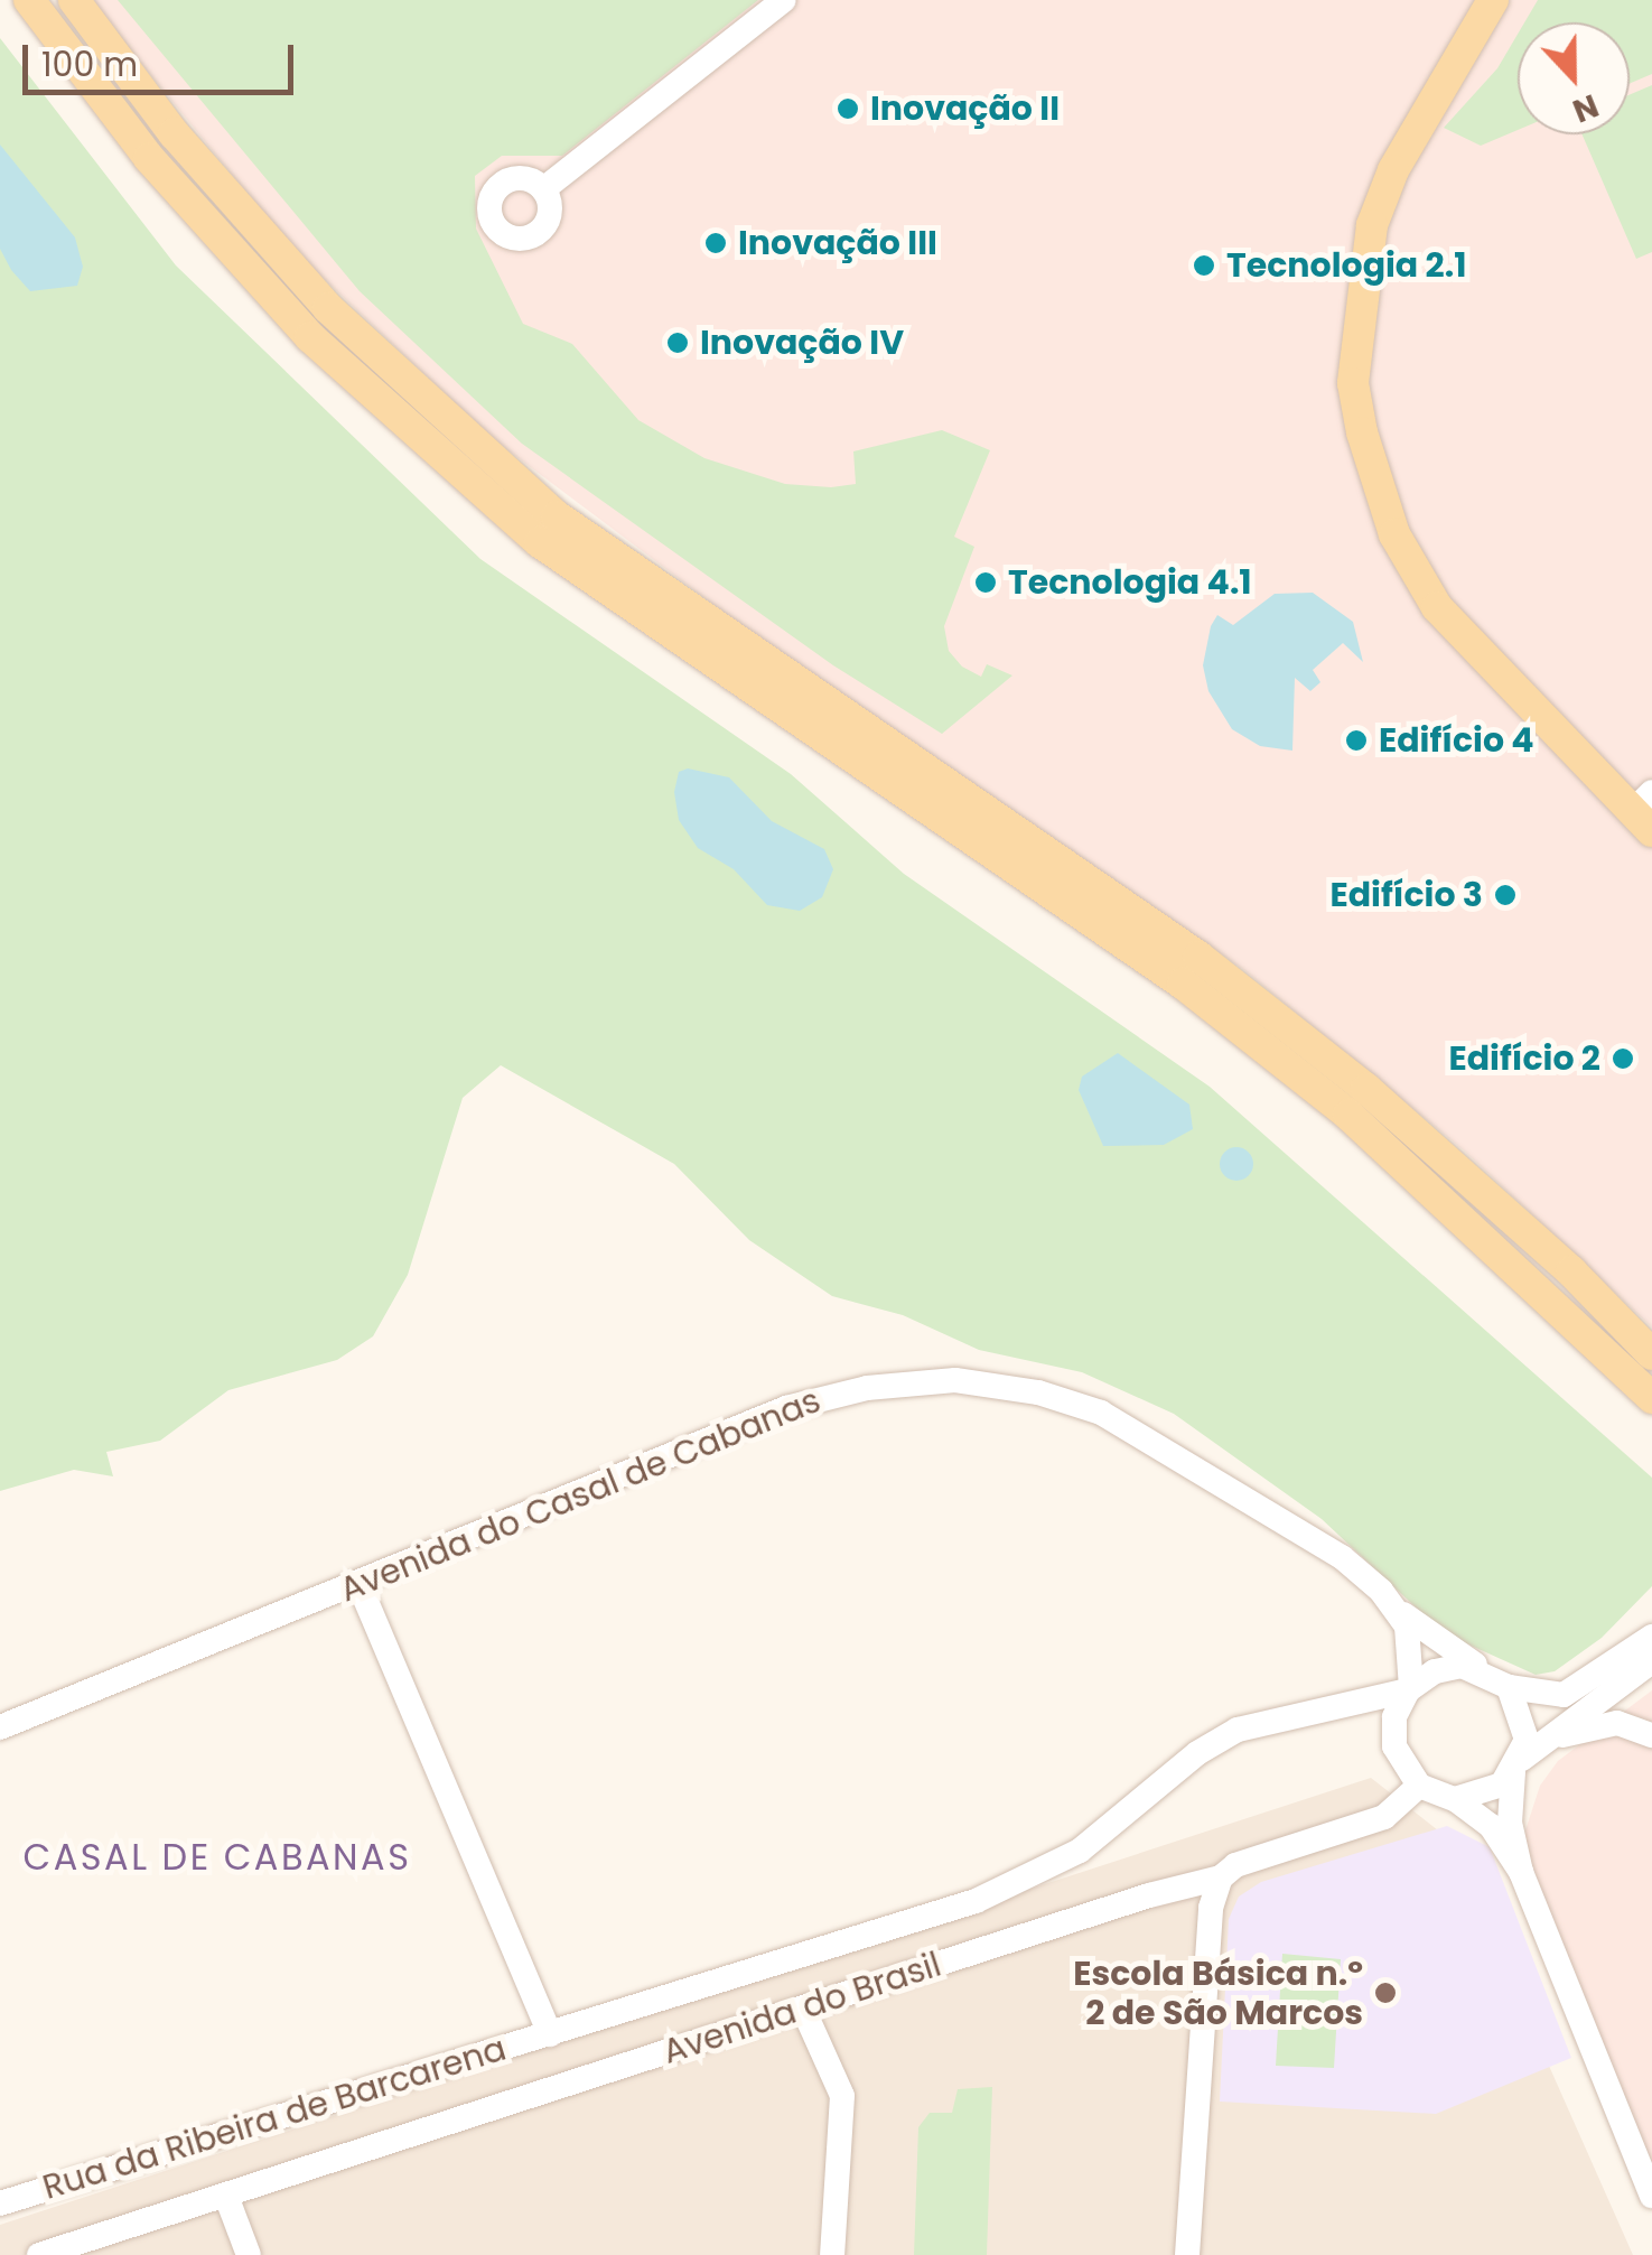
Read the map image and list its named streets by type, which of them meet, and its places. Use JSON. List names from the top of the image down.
{
  "streets": {
    "street": ["Avenida do Casal de Cabanas", "Avenida do Brasil", "Rua da Ribeira de Barcarena"]
  },
  "crossings": [
    ["Avenida do Casal de Cabanas", "Avenida do Brasil"],
    ["Avenida do Casal de Cabanas", "Rua da Ribeira de Barcarena"],
    ["Avenida do Brasil", "Rua da Ribeira de Barcarena"]
  ],
  "districts": ["CASAL DE CABANAS"],
  "places": [
    "Inovação II",
    "Inovação III",
    "Tecnologia 2.1",
    "Inovação IV",
    "Tecnologia 4.1",
    "Edifício 4",
    "Edifício 3",
    "Edifício 2",
    "Escola Básica n.º 2 de São Marcos"
  ],
  "scale_bar": "100 m",
  "north": "bottom"
}
